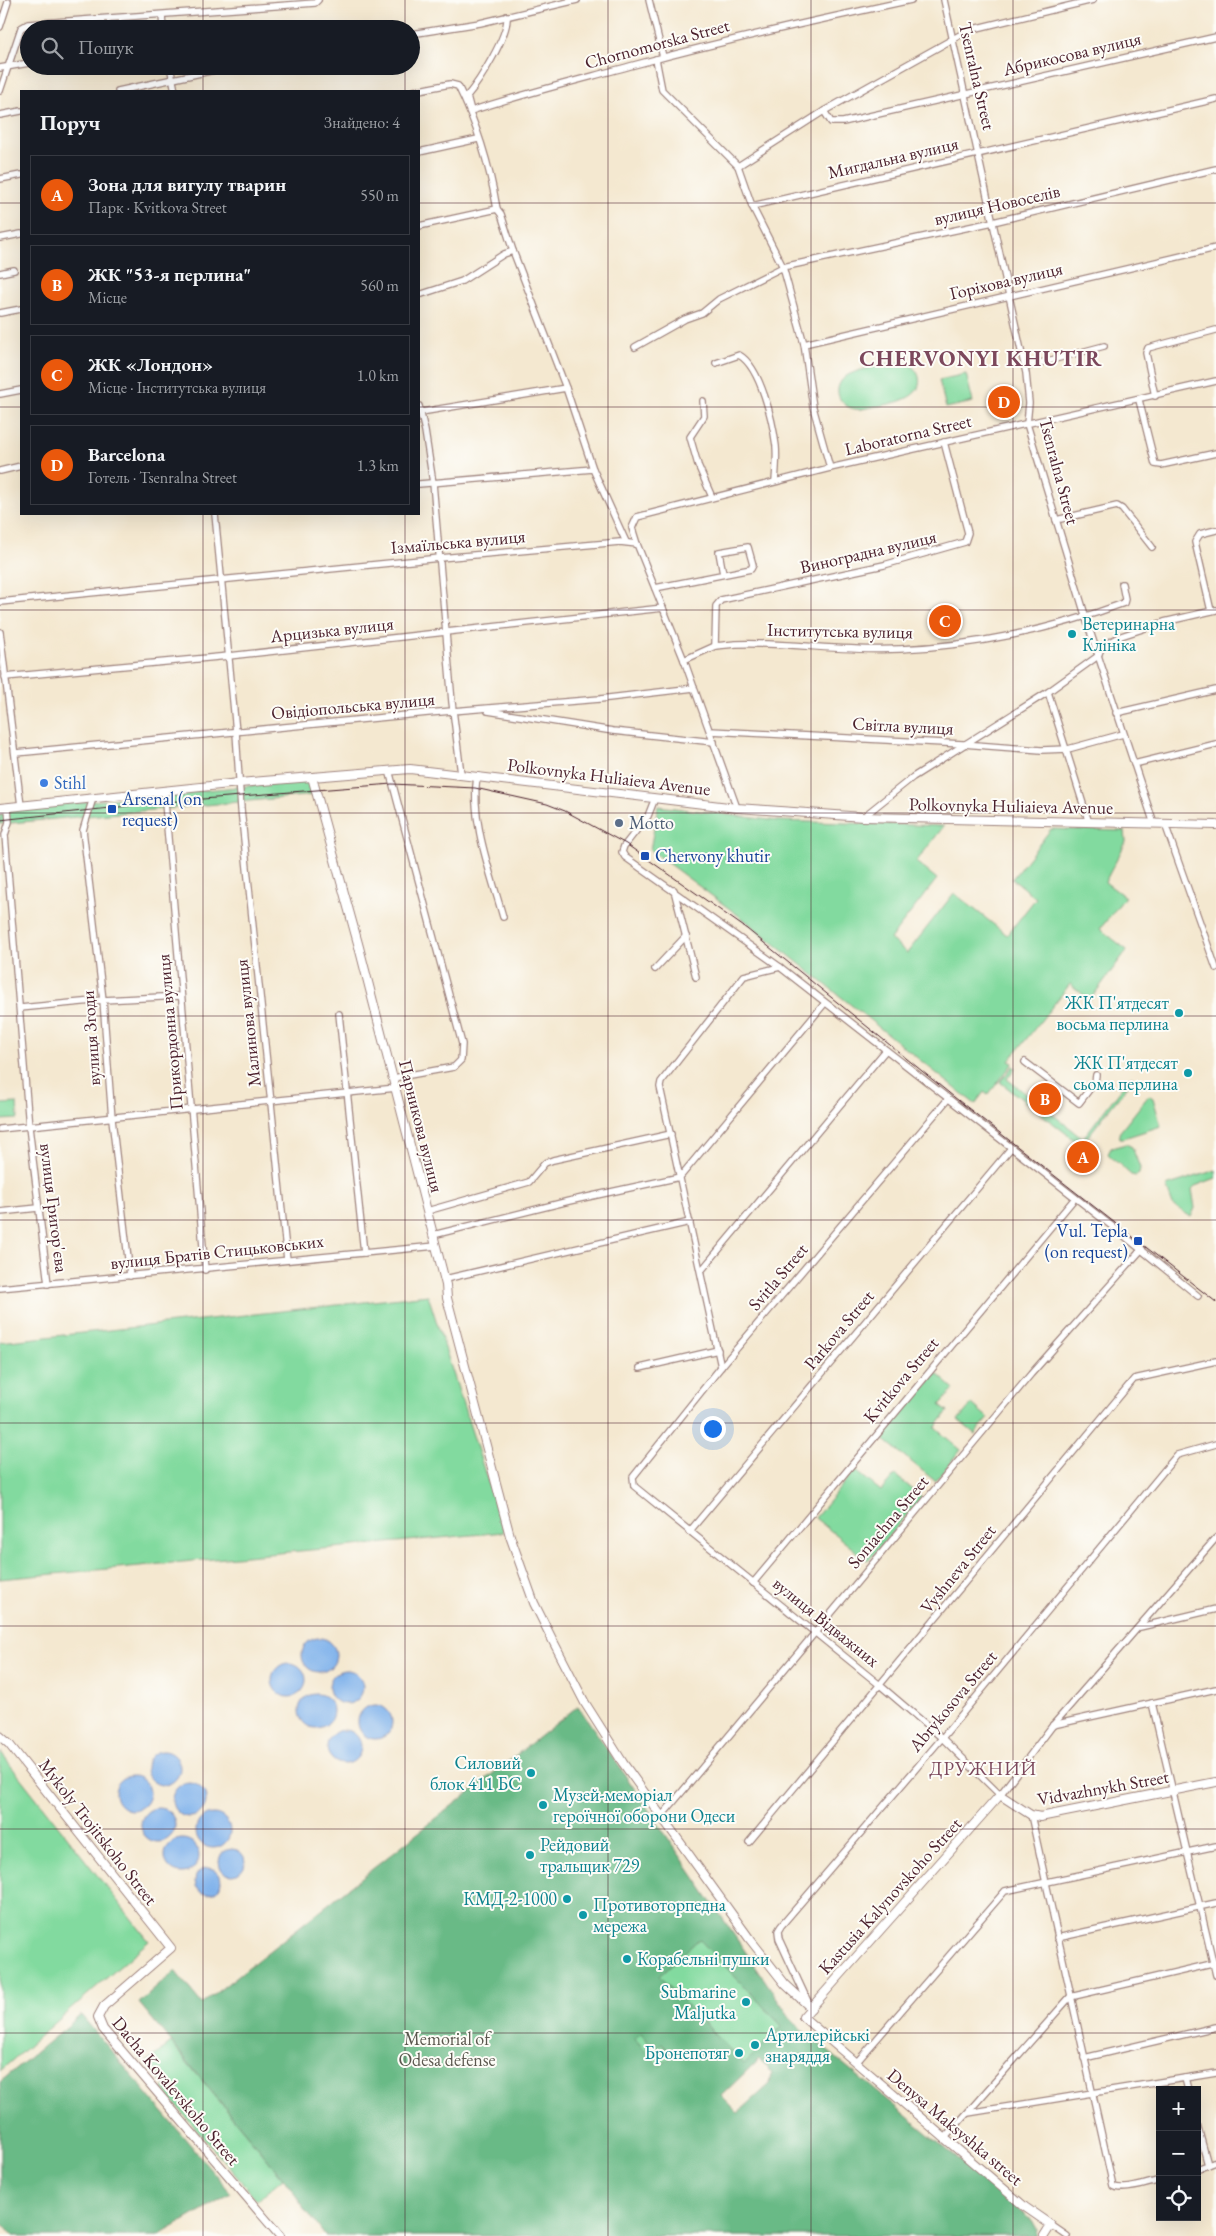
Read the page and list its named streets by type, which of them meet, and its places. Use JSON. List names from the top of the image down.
{
  "streets": {
    "street": [
      "Chornomorska Street",
      "Абрикосова вулиця",
      "Tsenralna Street",
      "Мигдальна вулиця",
      "вулиця Новоселів",
      "Горіхова вулиця",
      "Laboratorna Street",
      "Ізмаїльська вулиця",
      "Виноградна вулиця",
      "Арцизька вулиця",
      "Інститутська вулиця",
      "Овідіопольська вулиця",
      "Світла вулиця",
      "Polkovnyka Huliaieva Avenue",
      "Малинова вулиця",
      "Прикордонна вулиця",
      "вулиця Згоди",
      "Парникова вулиця",
      "вулиця Григор'єва",
      "вулиця Братів Стицьковських",
      "Svitla Street",
      "Parkova Street",
      "Kvitkova Street",
      "Soniachna Street",
      "Vyshneva Street",
      "вулиця Відважних",
      "Abrykosova Street",
      "Vidvazhnykh Street",
      "Mykoly Trojitskoho Street",
      "Kastusia Kalynovskoho Street",
      "Dacha Kovalevskoho Street",
      "Denysa Maksyshka street"
    ]
  },
  "crossings": [
    ["Абрикосова вулиця", "Tsenralna Street"],
    ["Tsenralna Street", "Мигдальна вулиця"],
    ["Tsenralna Street", "вулиця Новоселів"],
    ["Tsenralna Street", "Горіхова вулиця"],
    ["Tsenralna Street", "Laboratorna Street"],
    ["Tsenralna Street", "Інститутська вулиця"],
    ["Tsenralna Street", "Світла вулиця"],
    ["Tsenralna Street", "Polkovnyka Huliaieva Avenue"],
    ["Laboratorna Street", "Ізмаїльська вулиця"],
    ["Laboratorna Street", "Виноградна вулиця"],
    ["Ізмаїльська вулиця", "Малинова вулиця"],
    ["Виноградна вулиця", "Інститутська вулиця"],
    ["Арцизька вулиця", "Малинова вулиця"],
    ["Овідіопольська вулиця", "Малинова вулиця"],
    ["Polkovnyka Huliaieva Avenue", "Малинова вулиця"],
    ["Polkovnyka Huliaieva Avenue", "Прикордонна вулиця"],
    ["Polkovnyka Huliaieva Avenue", "вулиця Згоди"],
    ["Polkovnyka Huliaieva Avenue", "Парникова вулиця"],
    ["Polkovnyka Huliaieva Avenue", "вулиця Григор'єва"],
    ["Малинова вулиця", "вулиця Братів Стицьковських"],
    ["Прикордонна вулиця", "вулиця Братів Стицьковських"],
    ["вулиця Згоди", "вулиця Братів Стицьковських"],
    ["Парникова вулиця", "вулиця Братів Стицьковських"],
    ["Парникова вулиця", "Soniachna Street"],
    ["вулиця Григор'єва", "вулиця Братів Стицьковських"],
    ["Svitla Street", "вулиця Відважних"],
    ["Parkova Street", "вулиця Відважних"],
    ["Kvitkova Street", "вулиця Відважних"],
    ["Soniachna Street", "вулиця Відважних"],
    ["Vyshneva Street", "вулиця Відважних"],
    ["вулиця Відважних", "Abrykosova Street"],
    ["вулиця Відважних", "Vidvazhnykh Street"],
    ["вулиця Відважних", "Kastusia Kalynovskoho Street"],
    ["Abrykosova Street", "Kastusia Kalynovskoho Street"],
    ["Vidvazhnykh Street", "Kastusia Kalynovskoho Street"],
    ["Mykoly Trojitskoho Street", "Dacha Kovalevskoho Street"],
    ["Kastusia Kalynovskoho Street", "Denysa Maksyshka street"]
  ],
  "districts": ["CHERVONYI KHUTIR", "ДРУЖНИЙ"],
  "parks": ["Memorial of Odesa defense"],
  "places": {
    "other": [
      "Ветеринарна Клініка",
      "Stihl",
      "Motto",
      "ЖК П'ятдесят восьма перлина",
      "ЖК П'ятдесят сьома перлина",
      "Силовий блок 411 БС",
      "Музей-меморіал героїчної оборони Одеси",
      "Рейдовий тральщик 729",
      "КМД-2-1000",
      "Противоторпедна мережа",
      "Корабельні пушки",
      "Submarine Maljutka",
      "Артилерійські знаряддя",
      "Бронепотяг"
    ],
    "transit": ["Arsenal (on request)", "Chervony khutir", "Vul. Tepla (on request)"]
  },
  "page": {
    "search": "Пошук",
    "heading": ["Поруч", "Знайдено: 4"],
    "list": [
      {
        "mark": "A",
        "name": "Зона для вигулу тварин",
        "note": "Парк · Kvitkova Street",
        "value": "550 m"
      },
      {
        "mark": "B",
        "name": "ЖК \"53-я перлина\"",
        "note": "Місце",
        "value": "560 m"
      },
      {
        "mark": "C",
        "name": "ЖК «Лондон»",
        "note": "Місце · Інститутська вулиця",
        "value": "1.0 km"
      },
      {
        "mark": "D",
        "name": "Barcelona",
        "note": "Готель · Tsenralna Street",
        "value": "1.3 km"
      }
    ],
    "pins": [
      "D",
      "C",
      "B",
      "A"
    ],
    "map_buttons": ["+", "−"]
  }
}
